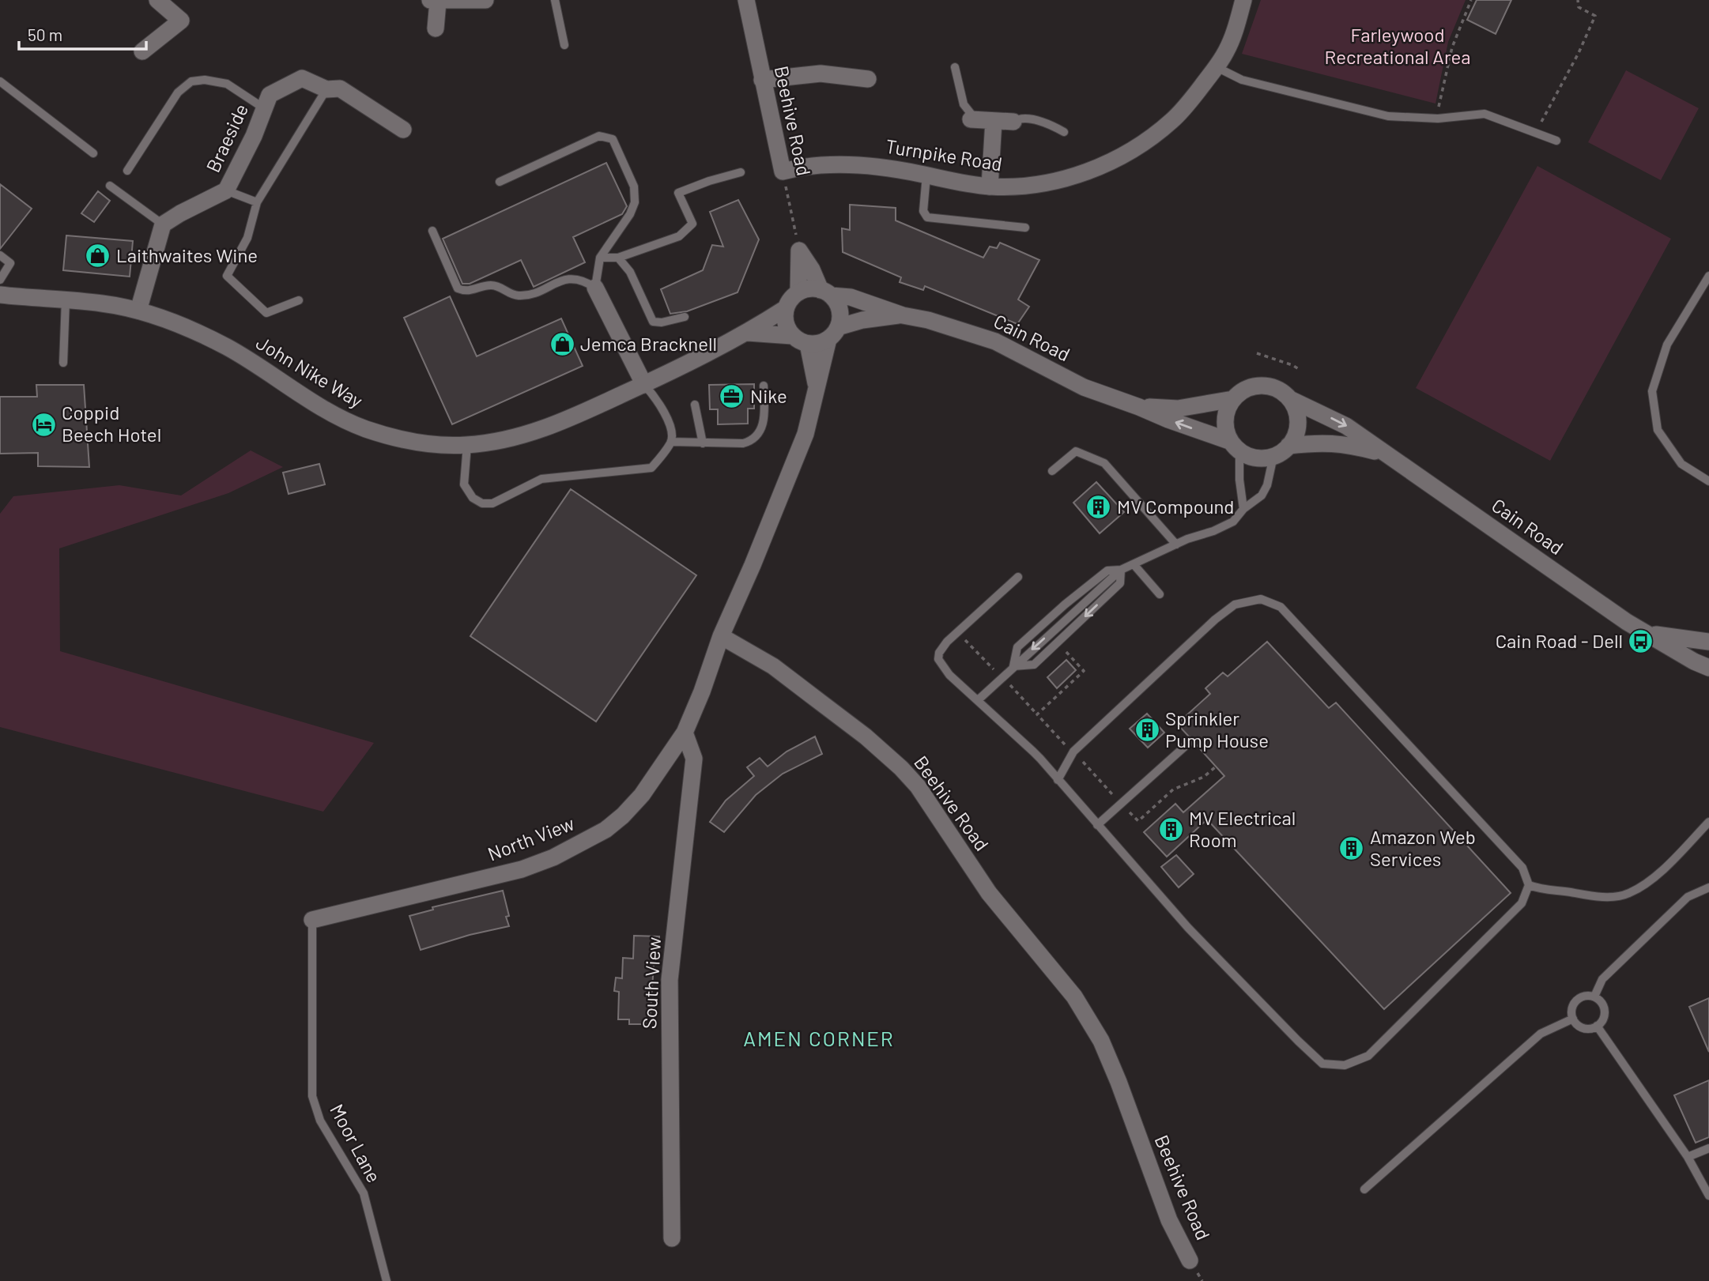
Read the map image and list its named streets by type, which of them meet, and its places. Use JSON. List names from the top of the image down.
{
  "streets": {
    "street": [
      "Beehive Road",
      "Braeside",
      "Turnpike Road",
      "Cain Road",
      "John Nike Way",
      "North View",
      "South View"
    ],
    "lane": ["Moor Lane"]
  },
  "crossings": [
    ["Beehive Road", "Turnpike Road"],
    ["Beehive Road", "North View"],
    ["Cain Road", "John Nike Way"],
    ["North View", "South View"],
    ["North View", "Moor Lane"]
  ],
  "districts": ["AMEN CORNER"],
  "parks": ["Farleywood Recreational Area"],
  "places": {
    "shop": ["Laithwaites Wine", "Jemca Bracknell"],
    "office": ["Nike"],
    "hotel": ["Coppid Beech Hotel"],
    "building": [
      "MV Compound",
      "Sprinkler Pump House",
      "MV Electrical Room",
      "Amazon Web Services"
    ],
    "bus stop": ["Cain Road - Dell"]
  },
  "scale_bar": "50 m"
}
